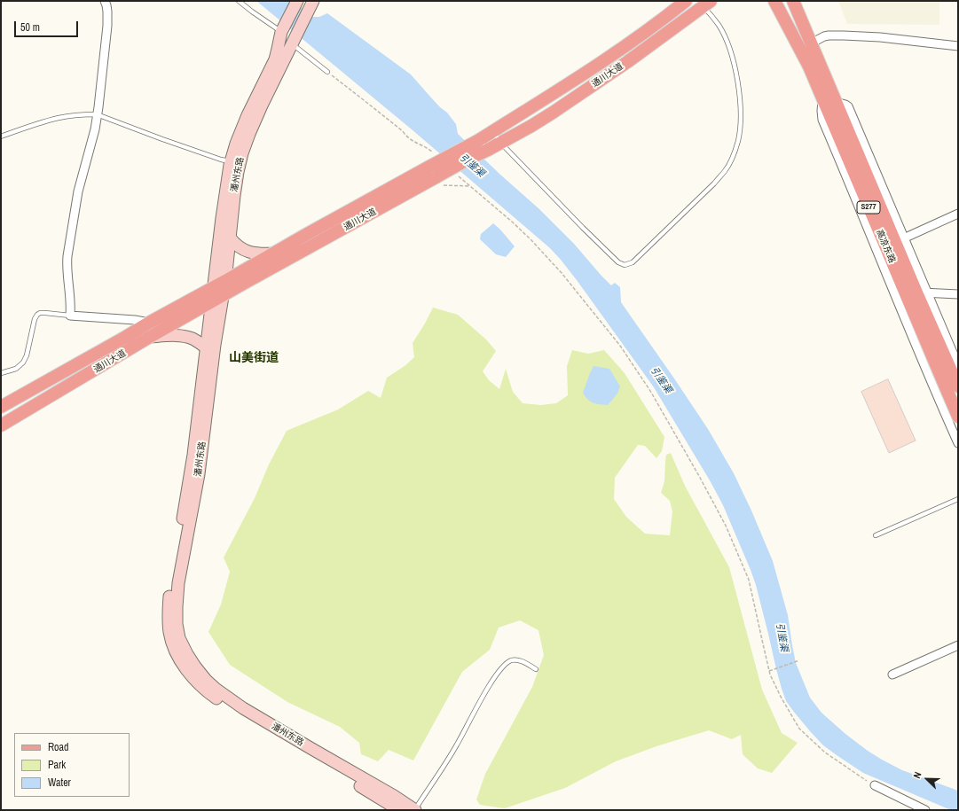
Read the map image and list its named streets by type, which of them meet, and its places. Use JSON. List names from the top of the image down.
{
  "streets": {
    "main road": [
      "通川大道",
      "潘州东路",
      "S277",
      "高凉东路"
    ]
  },
  "crossings": [
    ["通川大道", "潘州东路"]
  ],
  "districts": ["山美街道"],
  "water": ["引鉴渠"],
  "legend": ["Road", "Park", "Water"],
  "scale_bar": "50 m",
  "north": "top left"
}
